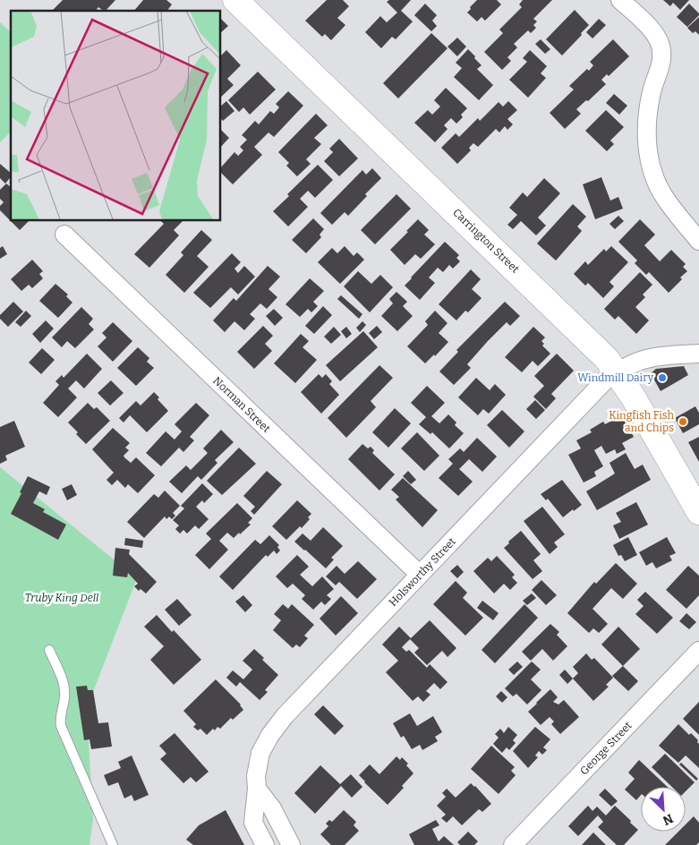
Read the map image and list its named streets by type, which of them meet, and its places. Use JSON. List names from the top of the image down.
{
  "streets": {
    "main road": ["Carrington Street"],
    "street": ["Norman Street", "Holsworthy Street", "George Street"]
  },
  "crossings": [
    ["Carrington Street", "Holsworthy Street"],
    ["Norman Street", "Holsworthy Street"]
  ],
  "parks": ["Truby King Dell"],
  "places": ["Windmill Dairy", "Kingfish Fish and Chips"],
  "north": "bottom right"
}
